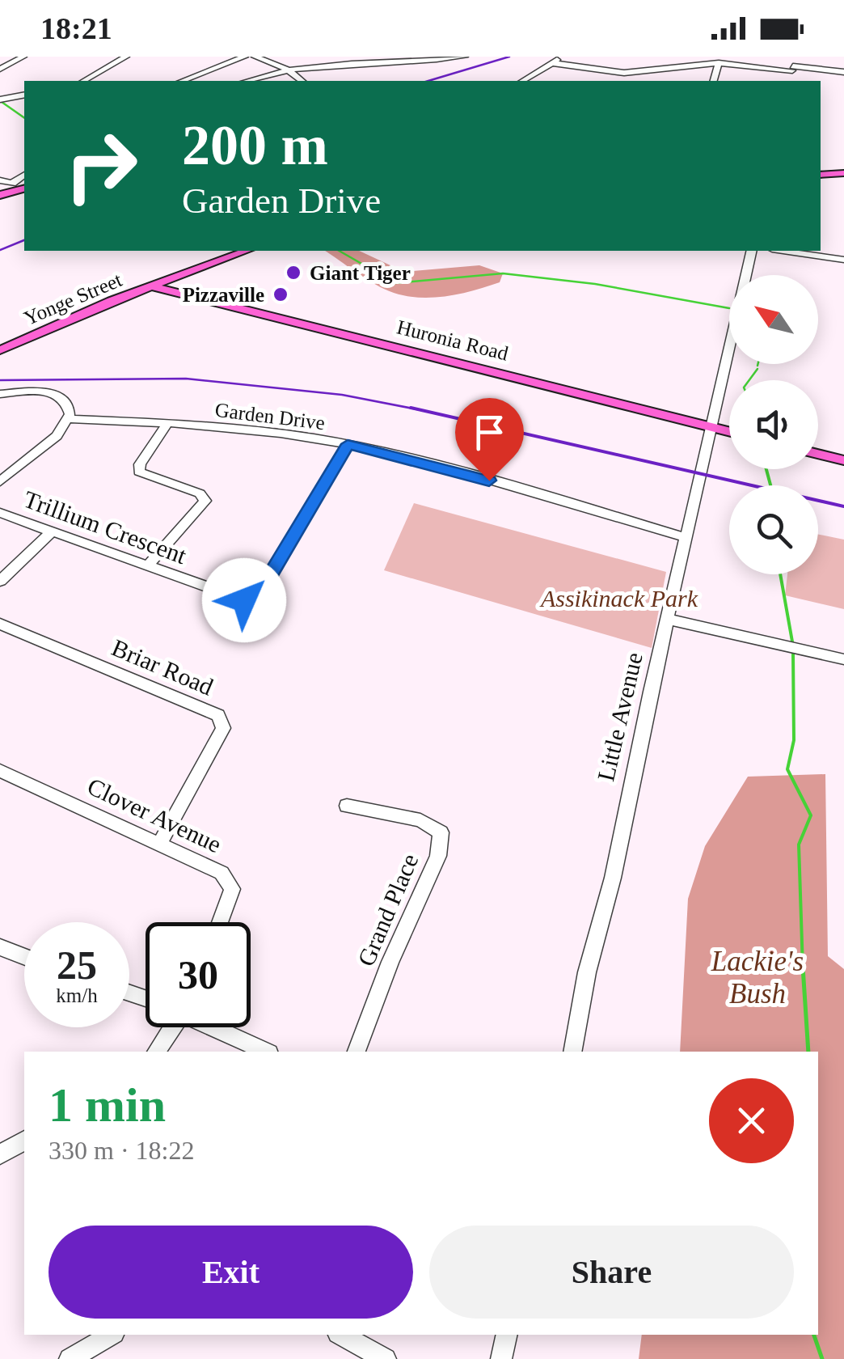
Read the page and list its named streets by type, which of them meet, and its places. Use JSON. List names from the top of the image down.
{
  "streets": {
    "main road": ["Yonge Street", "Huronia Road"],
    "street": [
      "Garden Drive",
      "Trillium Crescent",
      "Briar Road",
      "Little Avenue",
      "Clover Avenue",
      "Grand Place"
    ]
  },
  "crossings": [
    ["Yonge Street", "Huronia Road"],
    ["Huronia Road", "Little Avenue"],
    ["Garden Drive", "Trillium Crescent"],
    ["Garden Drive", "Little Avenue"],
    ["Briar Road", "Clover Avenue"]
  ],
  "parks": ["Assikinack Park", "Lackie's Bush"],
  "places": ["Giant Tiger", "Pizzaville"],
  "north": "top left",
  "page": {
    "status": "18:21",
    "turn": ["200 m", "Garden Drive"],
    "speed": "25 km/h",
    "limit": "30",
    "heading": ["1 min", "330 m · 18:22"],
    "buttons": ["Exit", "Share"]
  }
}
